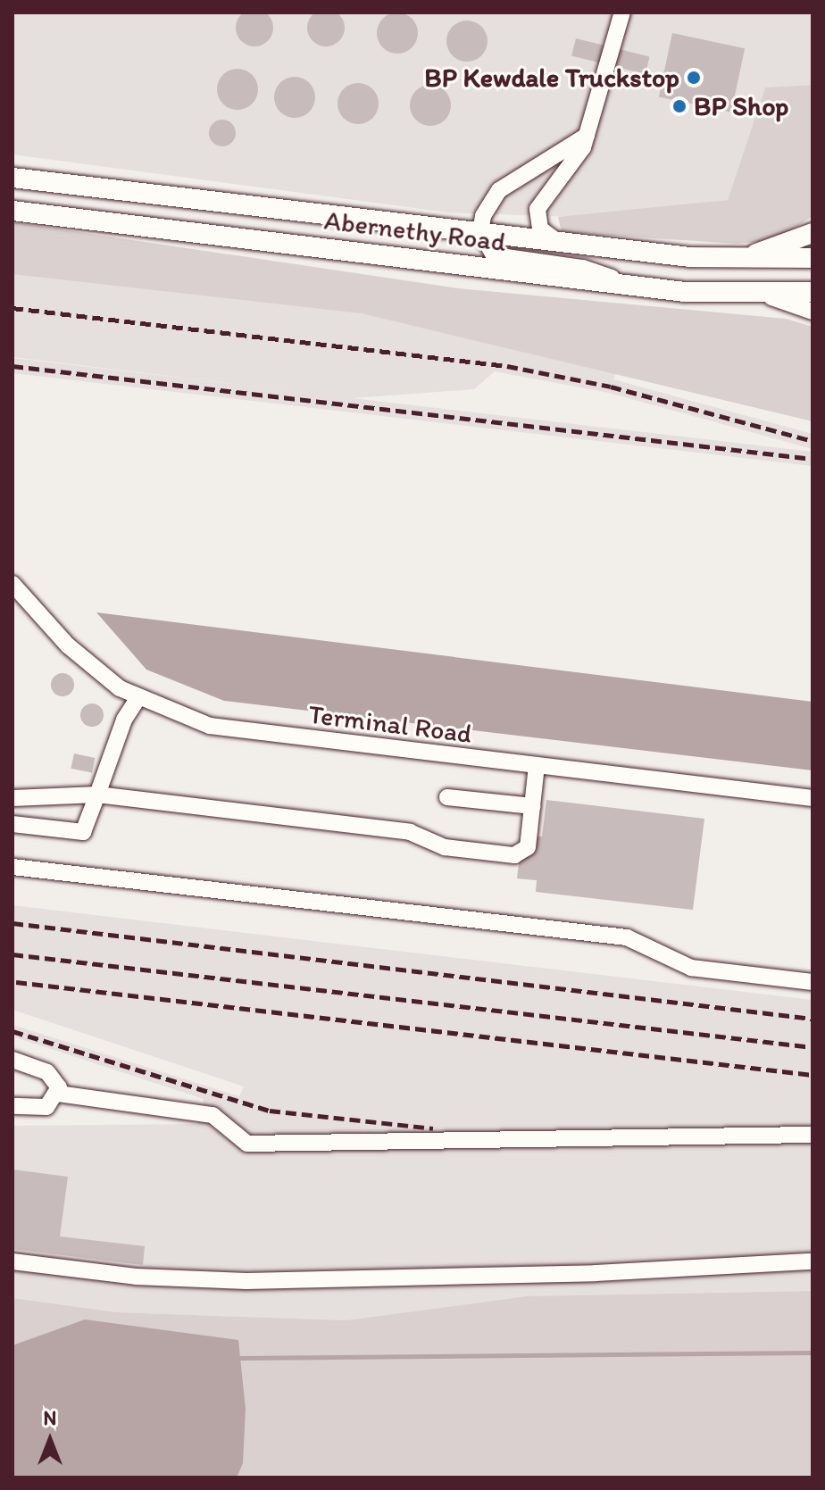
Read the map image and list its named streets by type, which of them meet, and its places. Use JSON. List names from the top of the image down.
{
  "streets": {
    "main road": ["Abernethy Road"],
    "street": ["Terminal Road"]
  },
  "places": ["BP Kewdale Truckstop", "BP Shop"],
  "north": "top"
}
